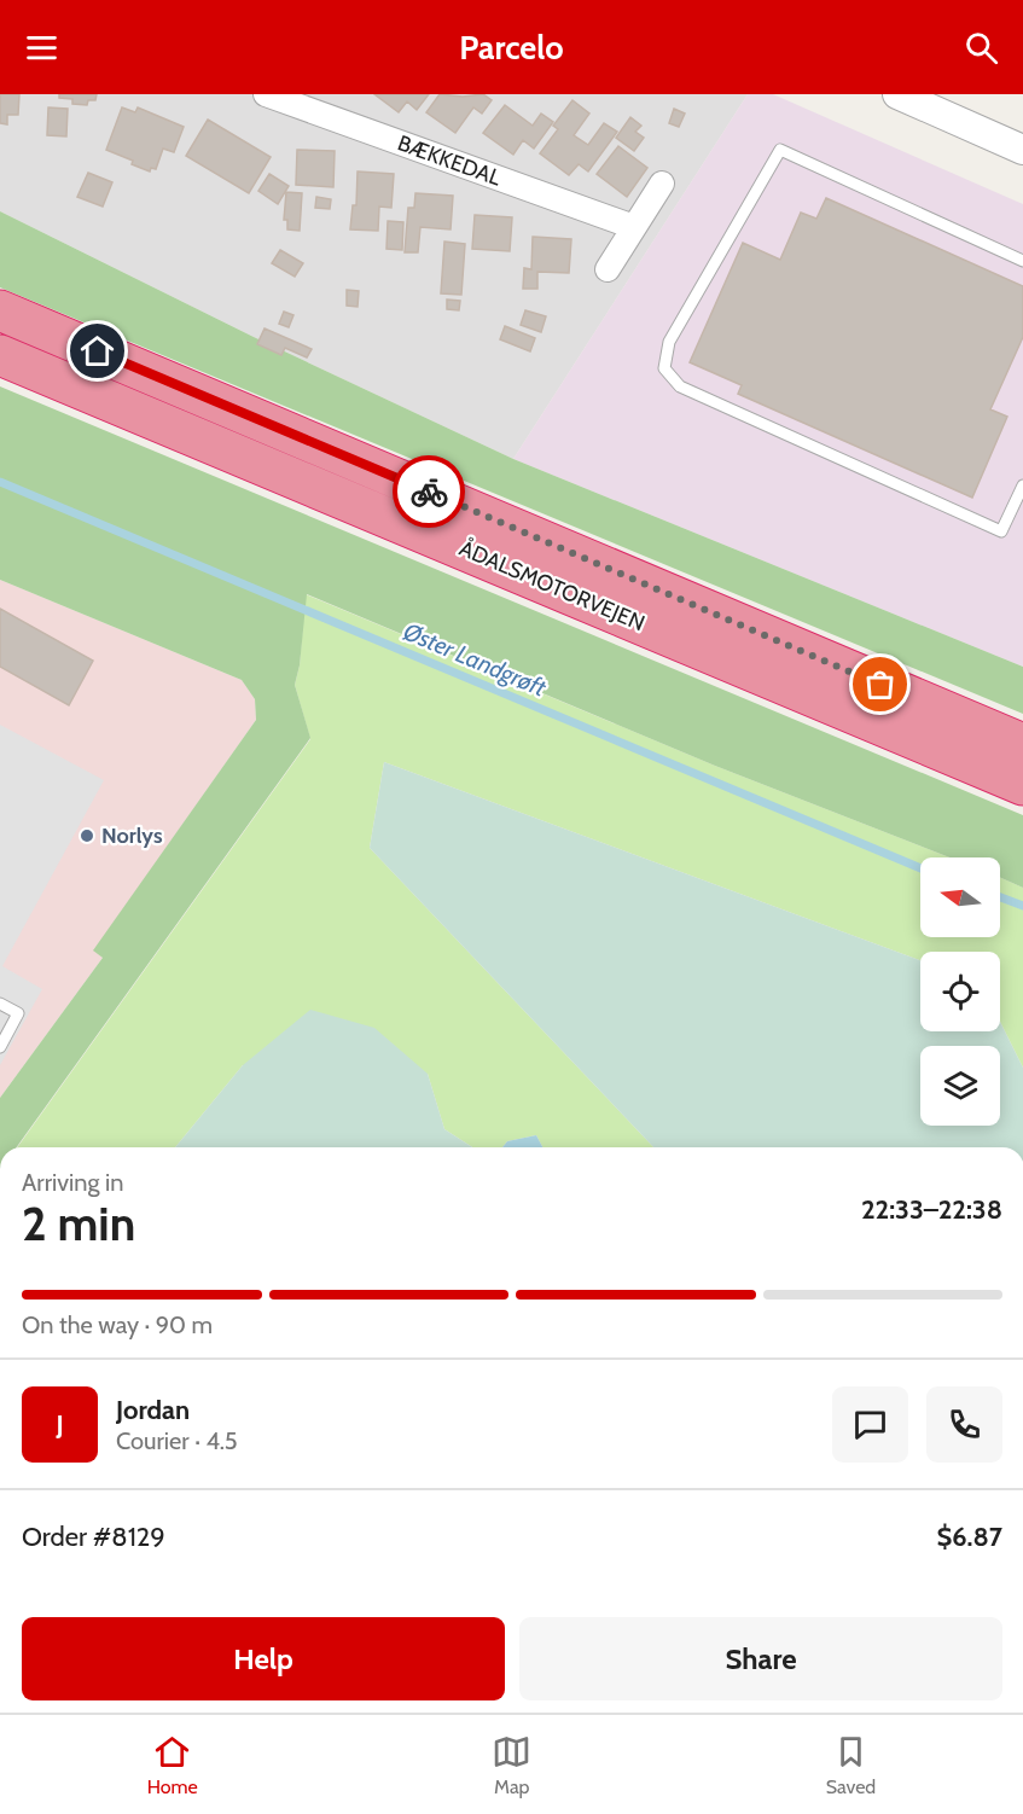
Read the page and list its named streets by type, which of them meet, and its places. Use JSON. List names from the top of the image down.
{
  "streets": {
    "highway": ["ÅDALSMOTORVEJEN"],
    "street": ["BÆKKEDAL"]
  },
  "water": ["Øster Landgrøft"],
  "places": ["Norlys"],
  "north": "left",
  "page": {
    "header": "Parcelo",
    "heading": ["2 min", "Arriving in", "22:33–22:38"],
    "panel": [
      "Jordan",
      "Courier · 4.5",
      "Order #8129",
      "$6.87"
    ],
    "bar": "On the way · 90 m",
    "round": "J",
    "buttons": ["Help", "Share"],
    "tabs": ["Home", "Map", "Saved"]
  }
}
